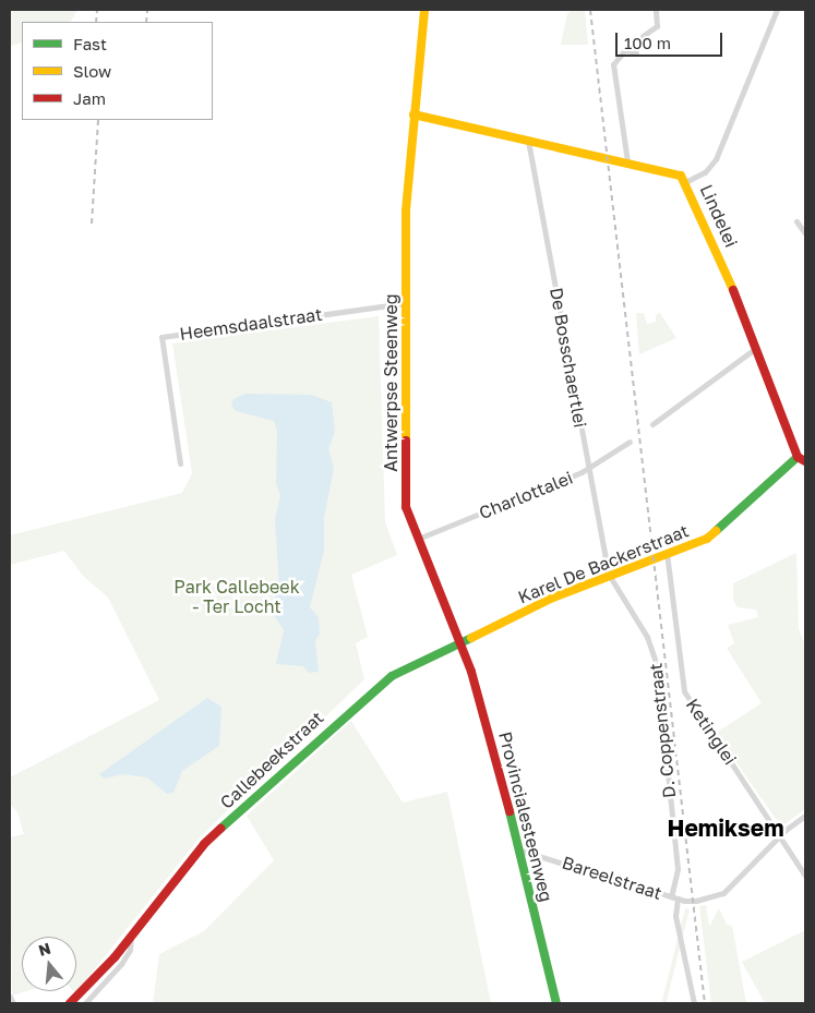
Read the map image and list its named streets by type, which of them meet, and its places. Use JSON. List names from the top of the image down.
{
  "streets": {
    "street": [
      "Lindelei",
      "Heemsdaalstraat",
      "De Bosschaertlei",
      "Antwerpse Steenweg",
      "Charlottalei",
      "Karel De Backerstraat",
      "D. Coppenstraat",
      "Ketinglei",
      "Callebeekstraat",
      "Provincialesteenweg",
      "Bareelstraat"
    ]
  },
  "crossings": [
    ["Lindelei", "De Bosschaertlei"],
    ["Lindelei", "Antwerpse Steenweg"],
    ["Lindelei", "Karel De Backerstraat"],
    ["Heemsdaalstraat", "Antwerpse Steenweg"],
    ["De Bosschaertlei", "Charlottalei"],
    ["De Bosschaertlei", "Karel De Backerstraat"],
    ["De Bosschaertlei", "D. Coppenstraat"],
    ["Antwerpse Steenweg", "Charlottalei"],
    ["Antwerpse Steenweg", "Karel De Backerstraat"],
    ["Antwerpse Steenweg", "Callebeekstraat"],
    ["Antwerpse Steenweg", "Provincialesteenweg"],
    ["Karel De Backerstraat", "D. Coppenstraat"],
    ["Karel De Backerstraat", "Ketinglei"],
    ["Karel De Backerstraat", "Callebeekstraat"],
    ["Karel De Backerstraat", "Provincialesteenweg"],
    ["D. Coppenstraat", "Bareelstraat"],
    ["Ketinglei", "Bareelstraat"],
    ["Callebeekstraat", "Provincialesteenweg"],
    ["Provincialesteenweg", "Bareelstraat"]
  ],
  "districts": ["Hemiksem"],
  "parks": ["Park Callebeek - Ter Locht"],
  "legend": ["Fast", "Slow", "Jam"],
  "scale_bar": "100 m",
  "north": "top"
}
